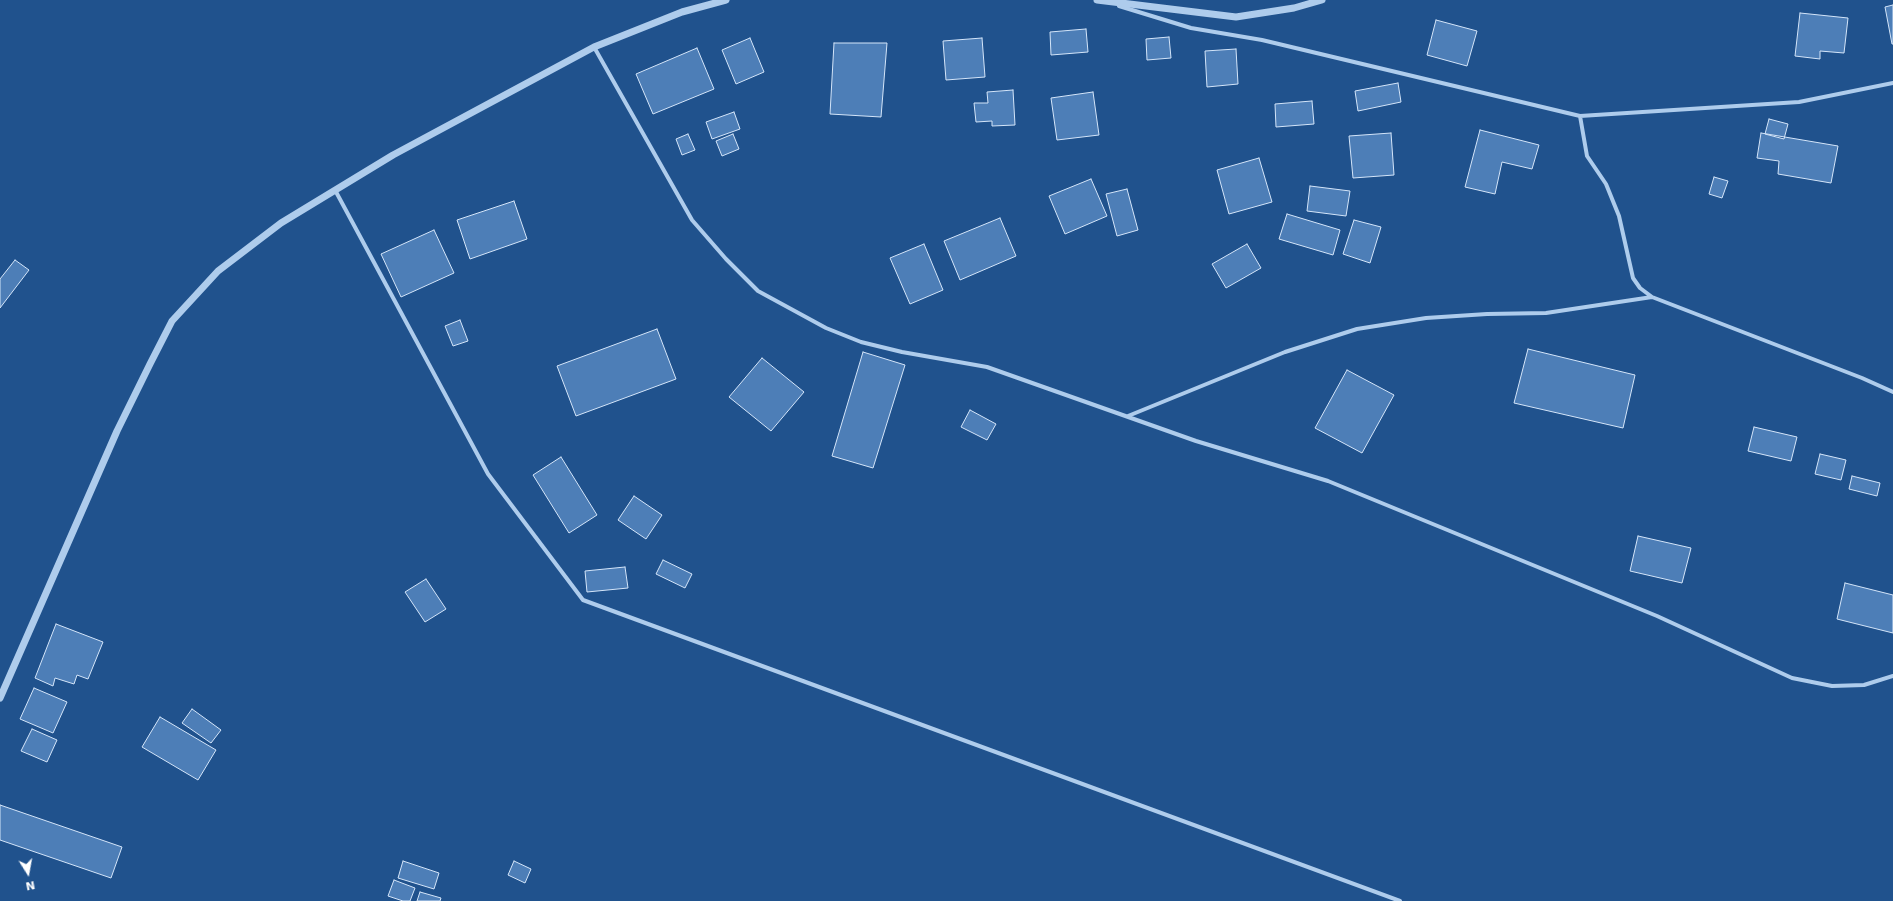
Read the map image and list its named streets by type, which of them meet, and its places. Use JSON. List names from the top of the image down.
{
  "north": "bottom"
}
